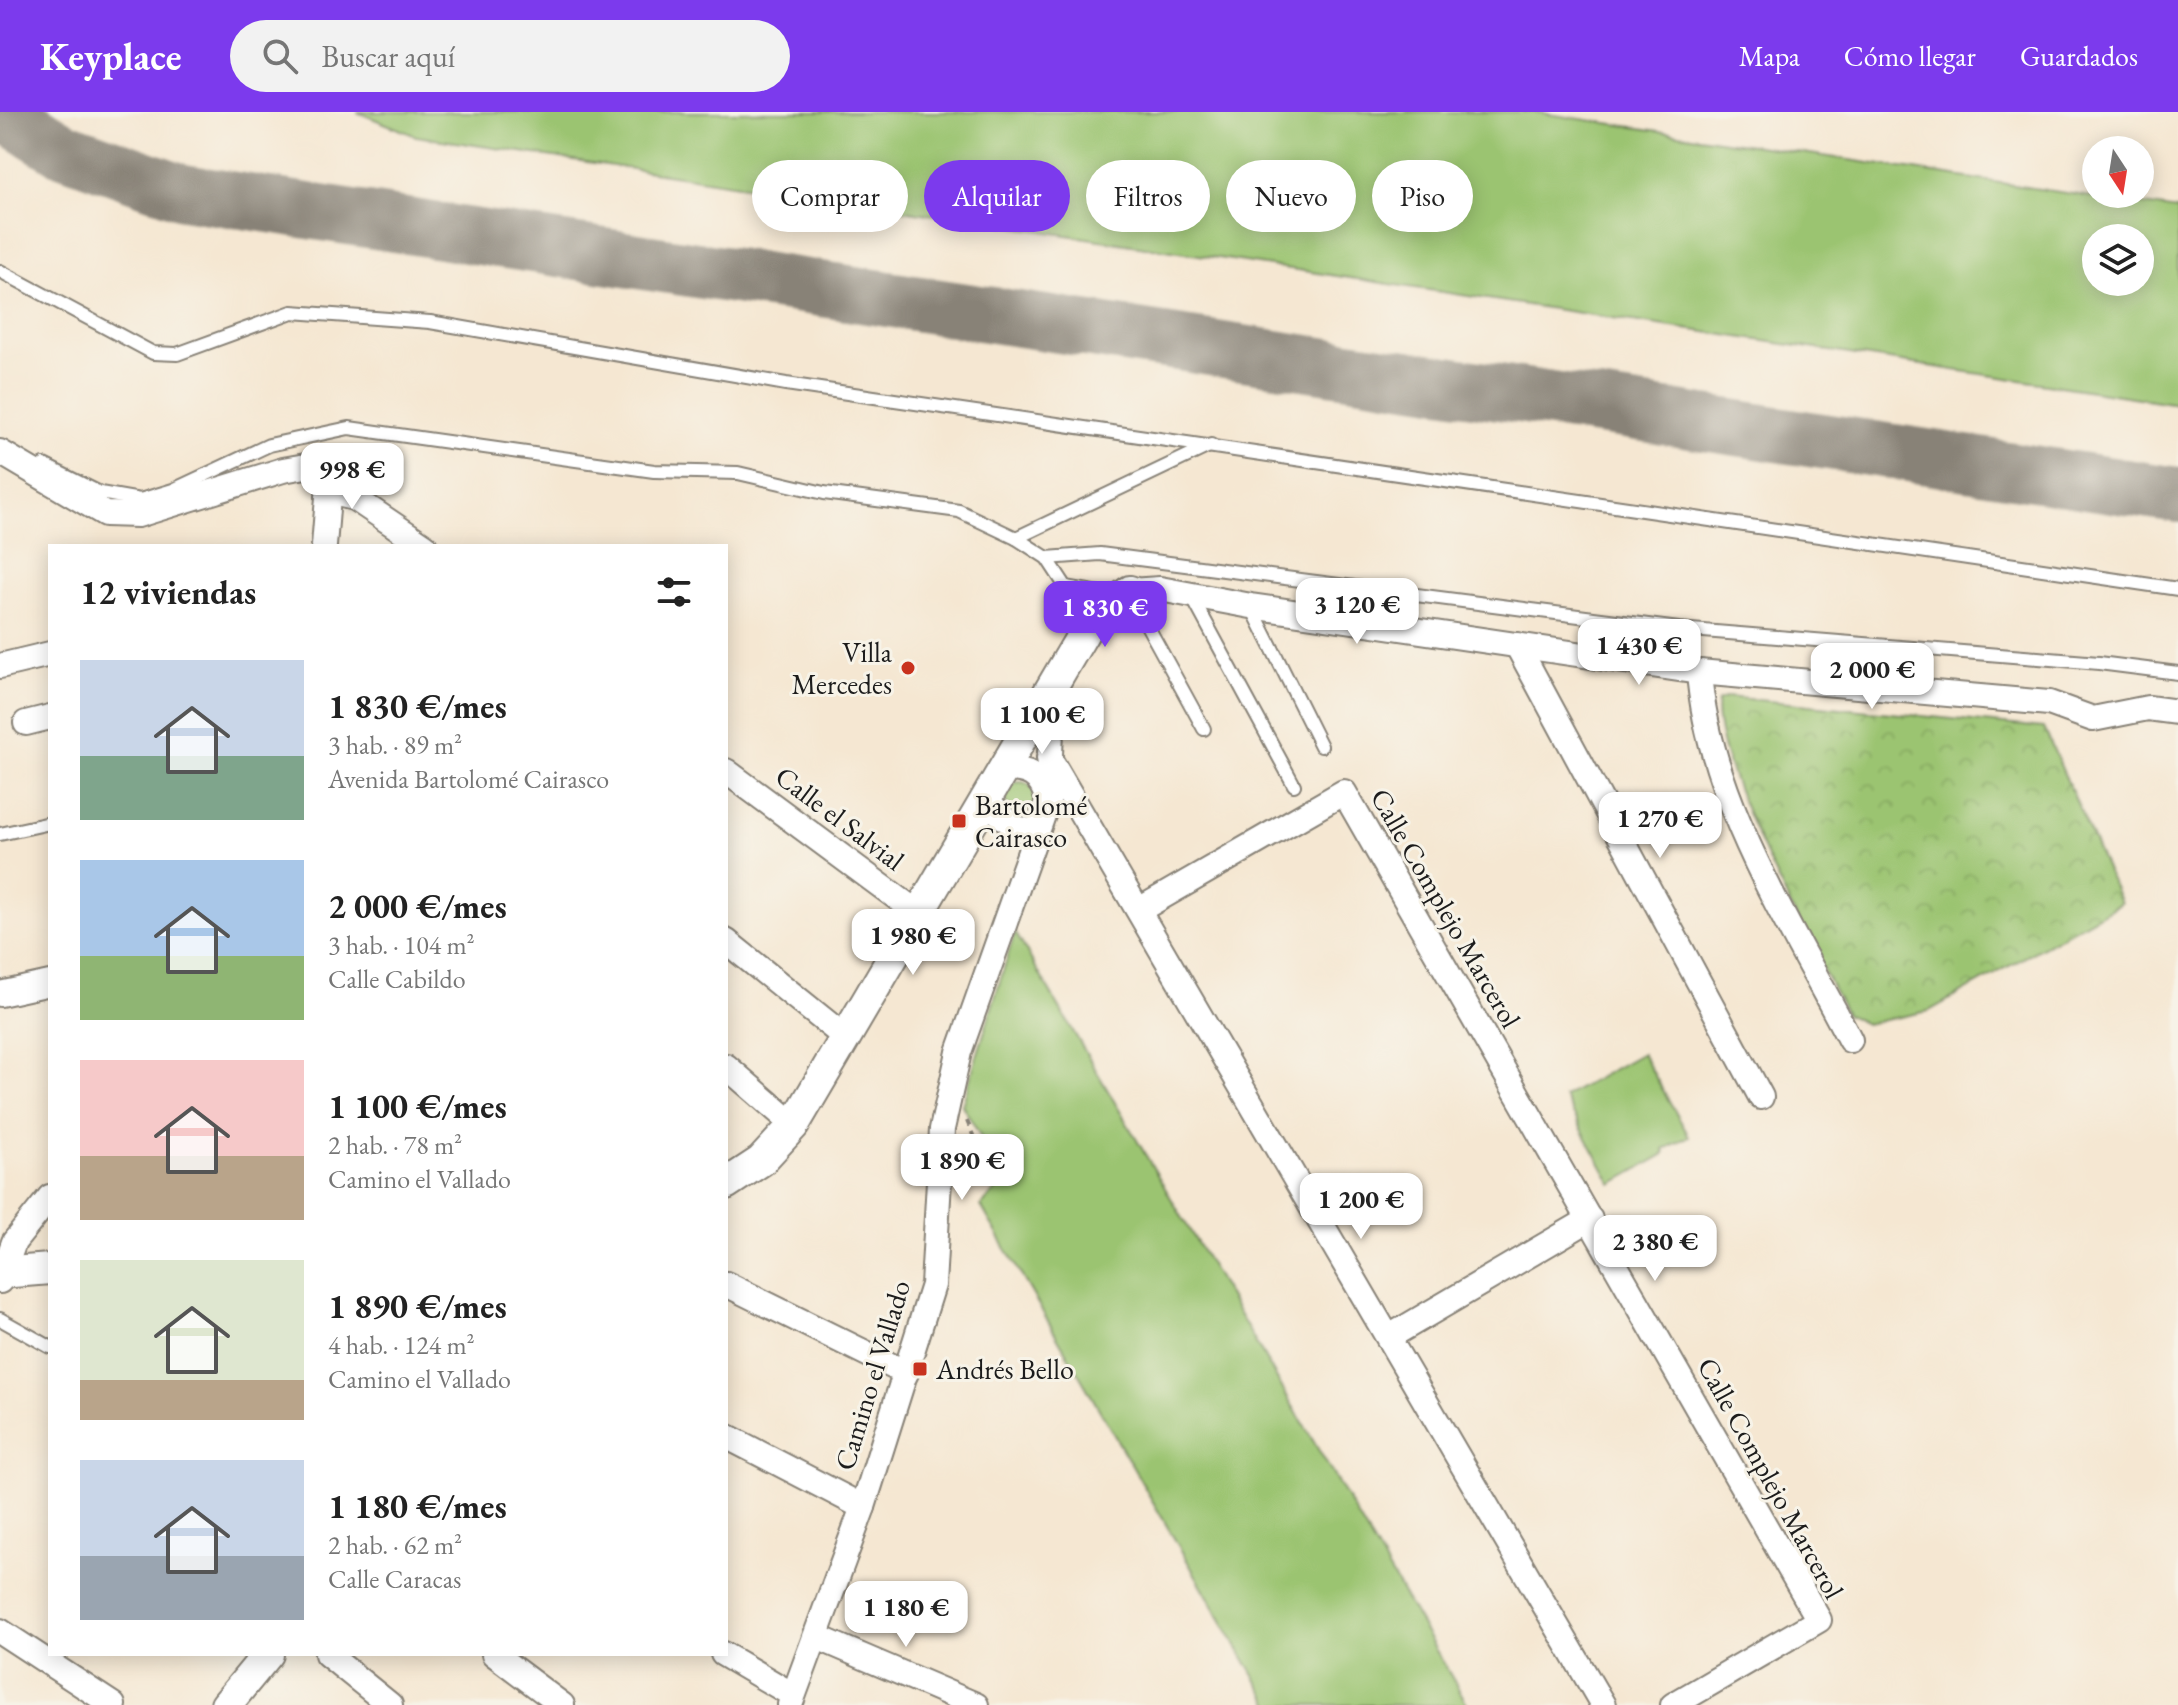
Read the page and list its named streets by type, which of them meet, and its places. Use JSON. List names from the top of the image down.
{
  "streets": {
    "street": ["Calle el Salvial", "Calle Complejo Marcerol", "Camino el Vallado"]
  },
  "places": {
    "other": ["Villa Mercedes"],
    "transit": ["Bartolomé Cairasco", "Andrés Bello"]
  },
  "north": "bottom",
  "page": {
    "header": "Keyplace",
    "search": "Buscar aquí",
    "nav": ["Mapa", "Cómo llegar", "Guardados"],
    "chip": [
      "Comprar",
      "Alquilar",
      "Filtros",
      "Nuevo",
      "Piso"
    ],
    "price": [
      "998 €",
      "3 120 €",
      "1 830 €",
      "1 430 €",
      "2 000 €",
      "1 100 €",
      "1 270 €",
      "1 980 €",
      "1 890 €",
      "1 200 €",
      "2 380 €",
      "1 180 €"
    ],
    "heading": "12 viviendas",
    "list": [
      {
        "name": "1 830 €/mes",
        "note": "3 hab. · 89 m² · Avenida Bartolomé Cairasco"
      },
      {
        "name": "2 000 €/mes",
        "note": "3 hab. · 104 m² · Calle Cabildo"
      },
      {
        "name": "1 100 €/mes",
        "note": "2 hab. · 78 m² · Camino el Vallado"
      },
      {
        "name": "1 890 €/mes",
        "note": "4 hab. · 124 m² · Camino el Vallado"
      },
      {
        "name": "1 180 €/mes",
        "note": "2 hab. · 62 m² · Calle Caracas"
      }
    ]
  }
}
